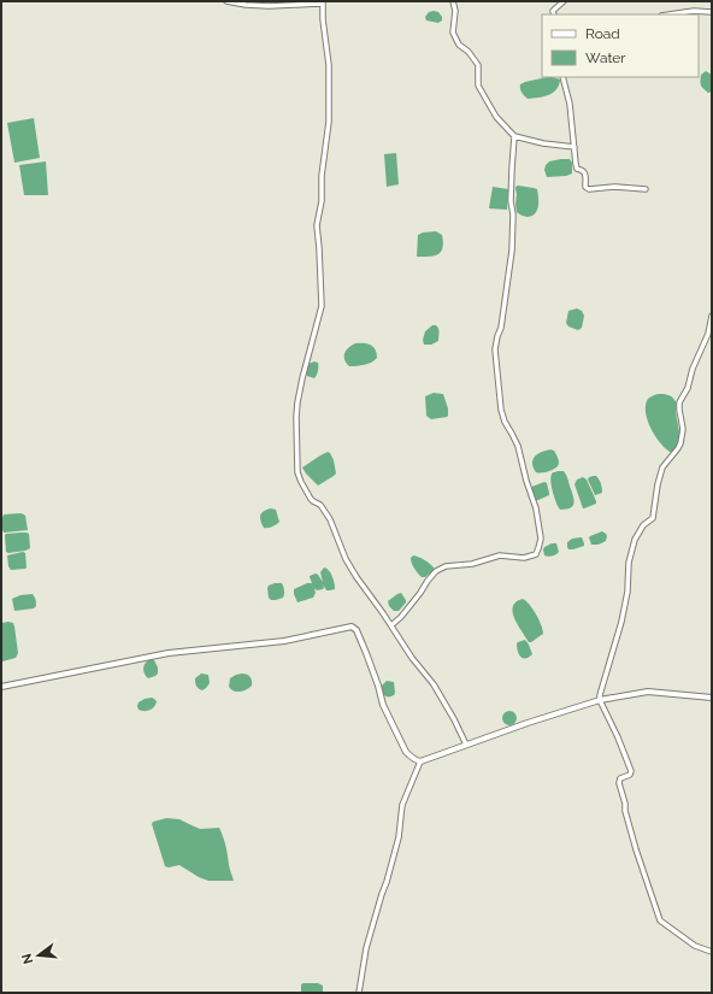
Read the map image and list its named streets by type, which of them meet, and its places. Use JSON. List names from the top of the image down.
{
  "legend": ["Road", "Water"],
  "north": "left"
}
